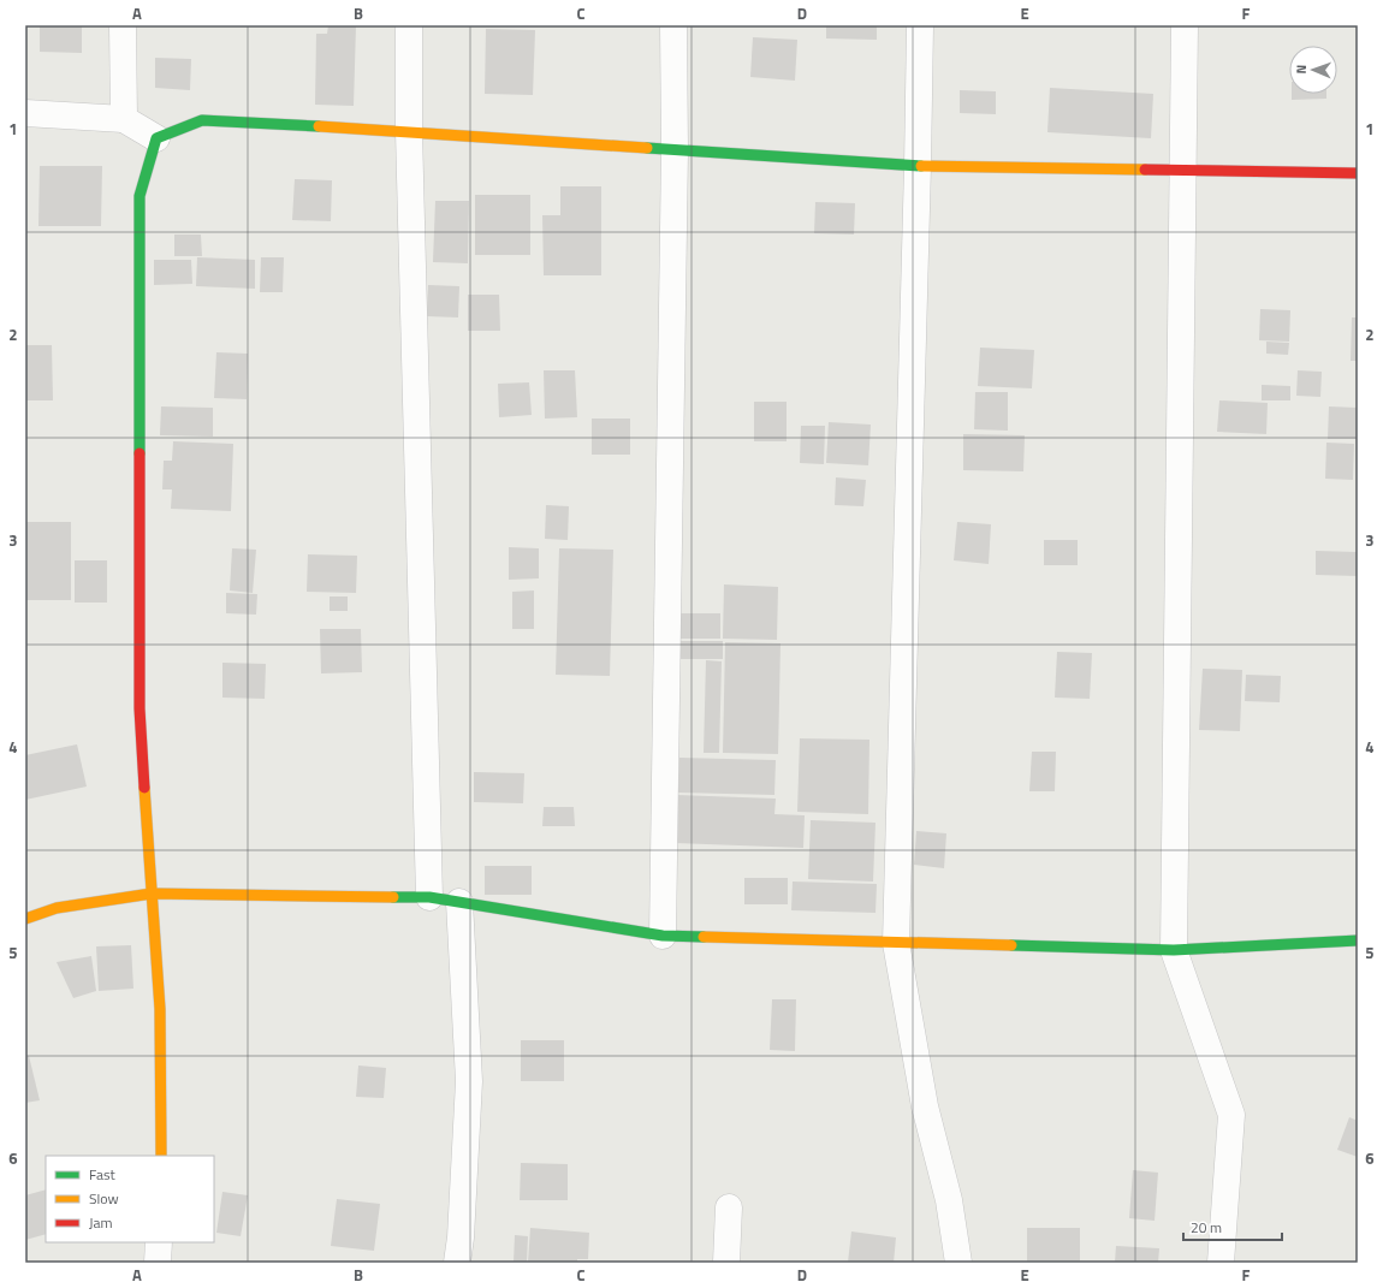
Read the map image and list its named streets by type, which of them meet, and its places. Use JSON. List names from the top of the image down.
{
  "legend": ["Fast", "Slow", "Jam"],
  "scale_bar": "20 m",
  "north": "left",
  "grid": {
    "columns": [
      "A",
      "B",
      "C",
      "D",
      "E",
      "F"
    ],
    "rows": [
      "1",
      "2",
      "3",
      "4",
      "5",
      "6"
    ]
  }
}
